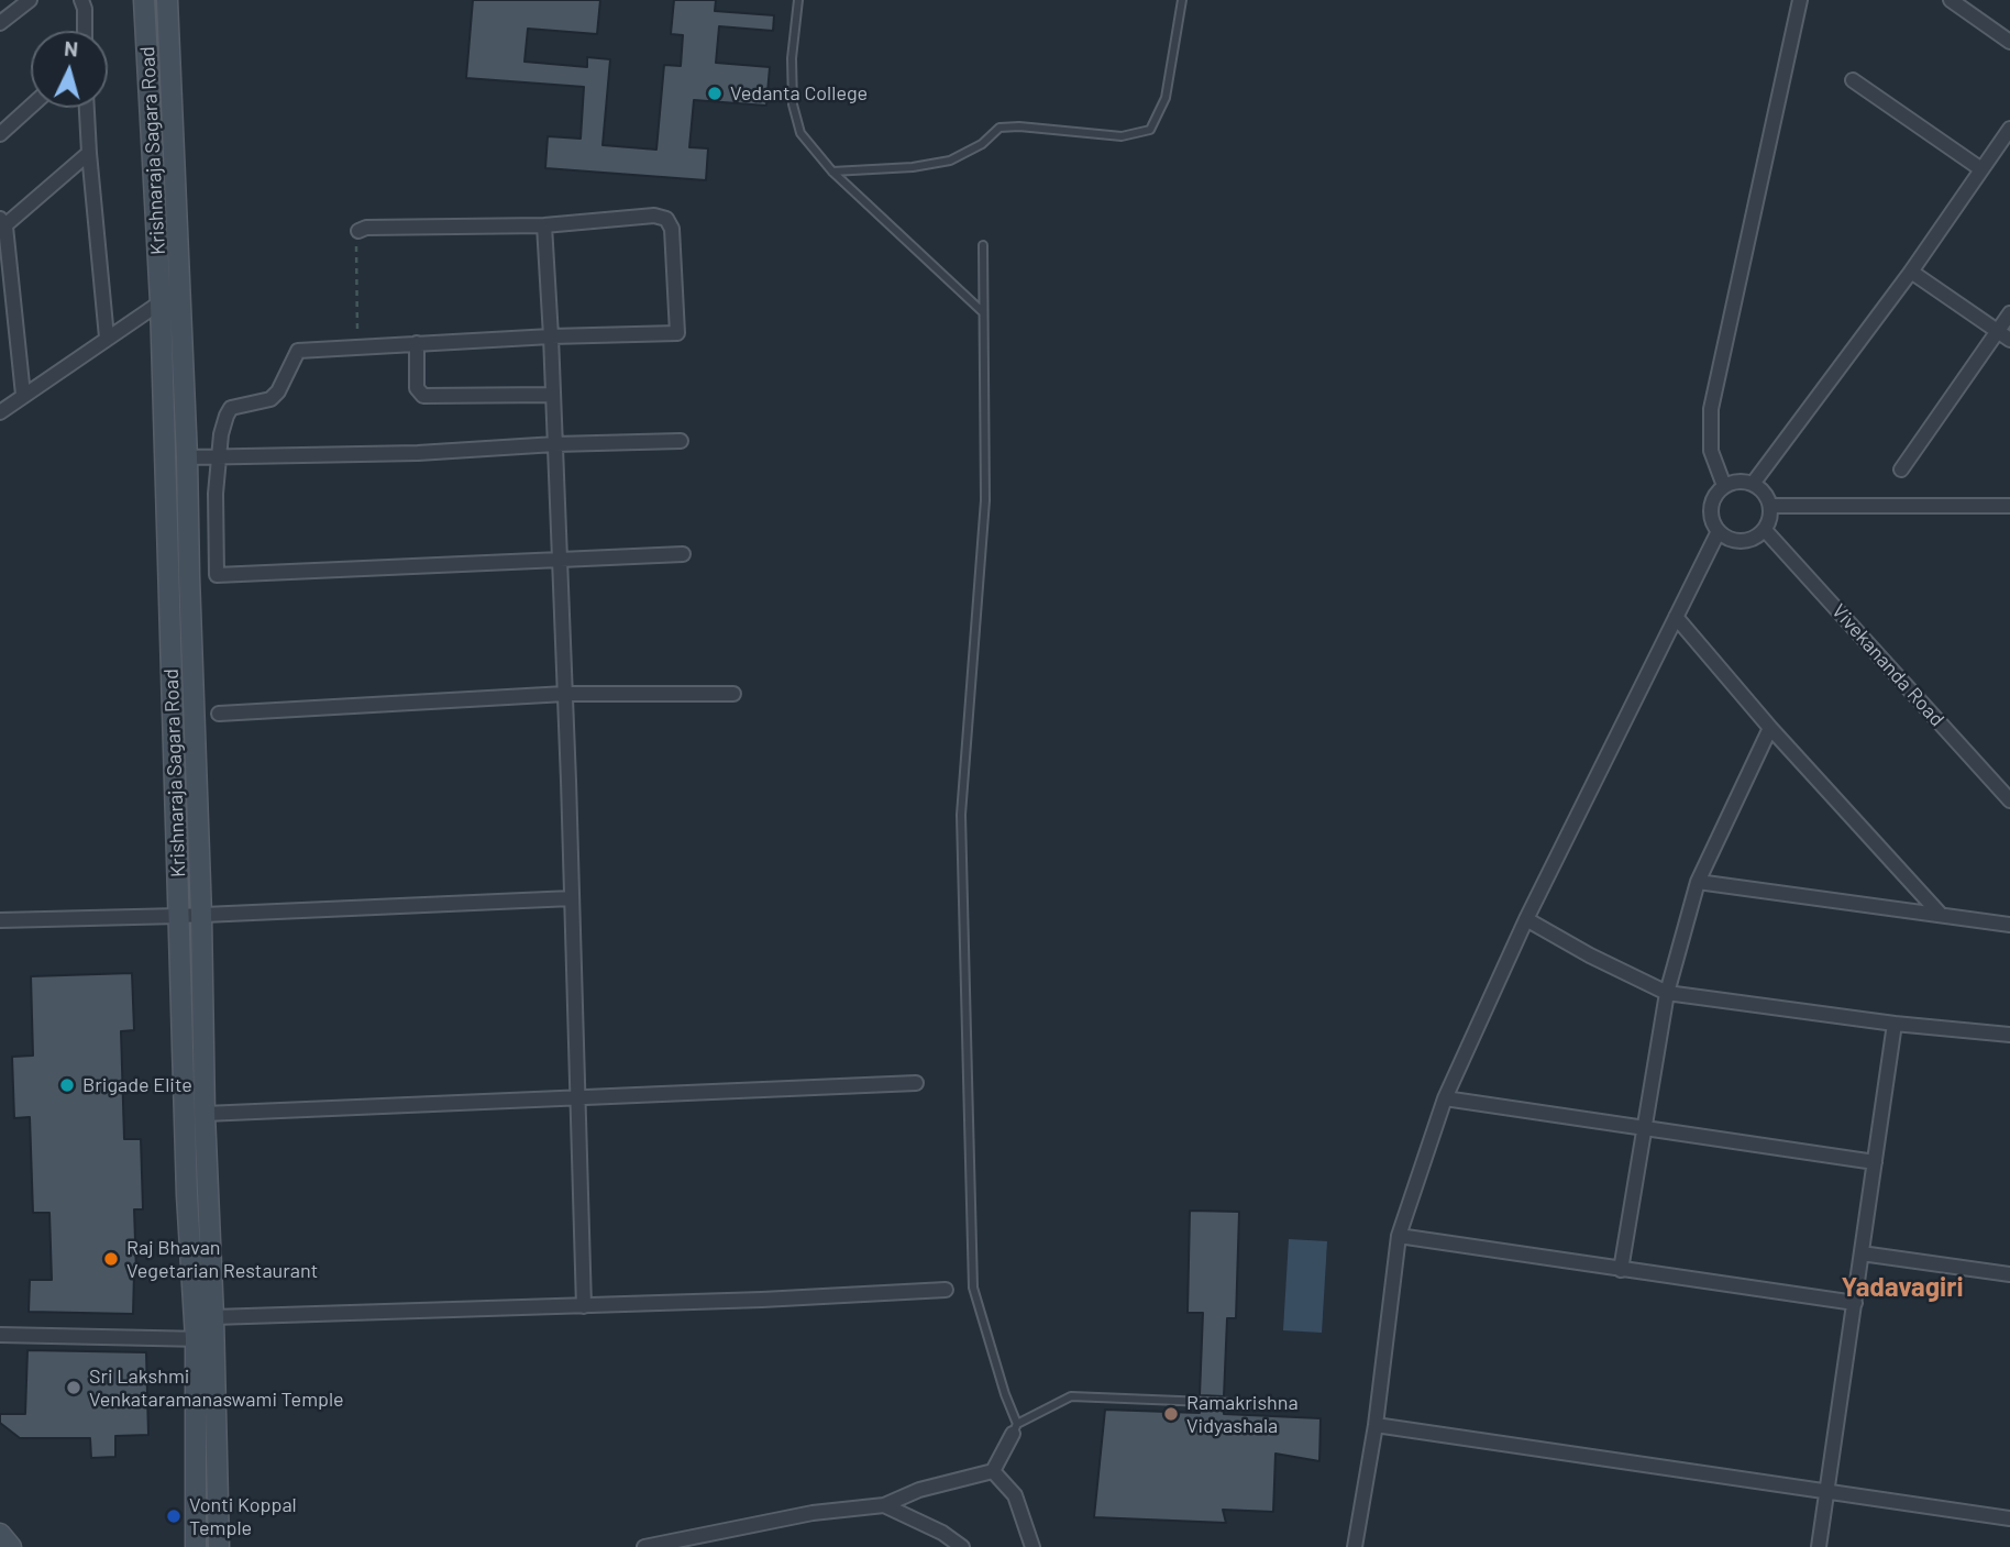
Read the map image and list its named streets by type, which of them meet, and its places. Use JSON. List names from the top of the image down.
{
  "streets": {
    "main road": ["Krishnaraja Sagara Road"],
    "street": ["Vivekananda Road"]
  },
  "districts": ["Yadavagiri"],
  "places": [
    "Vedanta College",
    "Brigade Elite",
    "Raj Bhavan Vegetarian Restaurant",
    "Sri Lakshmi Venkataramanaswami Temple",
    "Ramakrishna Vidyashala",
    "Vonti Koppal Temple"
  ],
  "north": "top"
}
